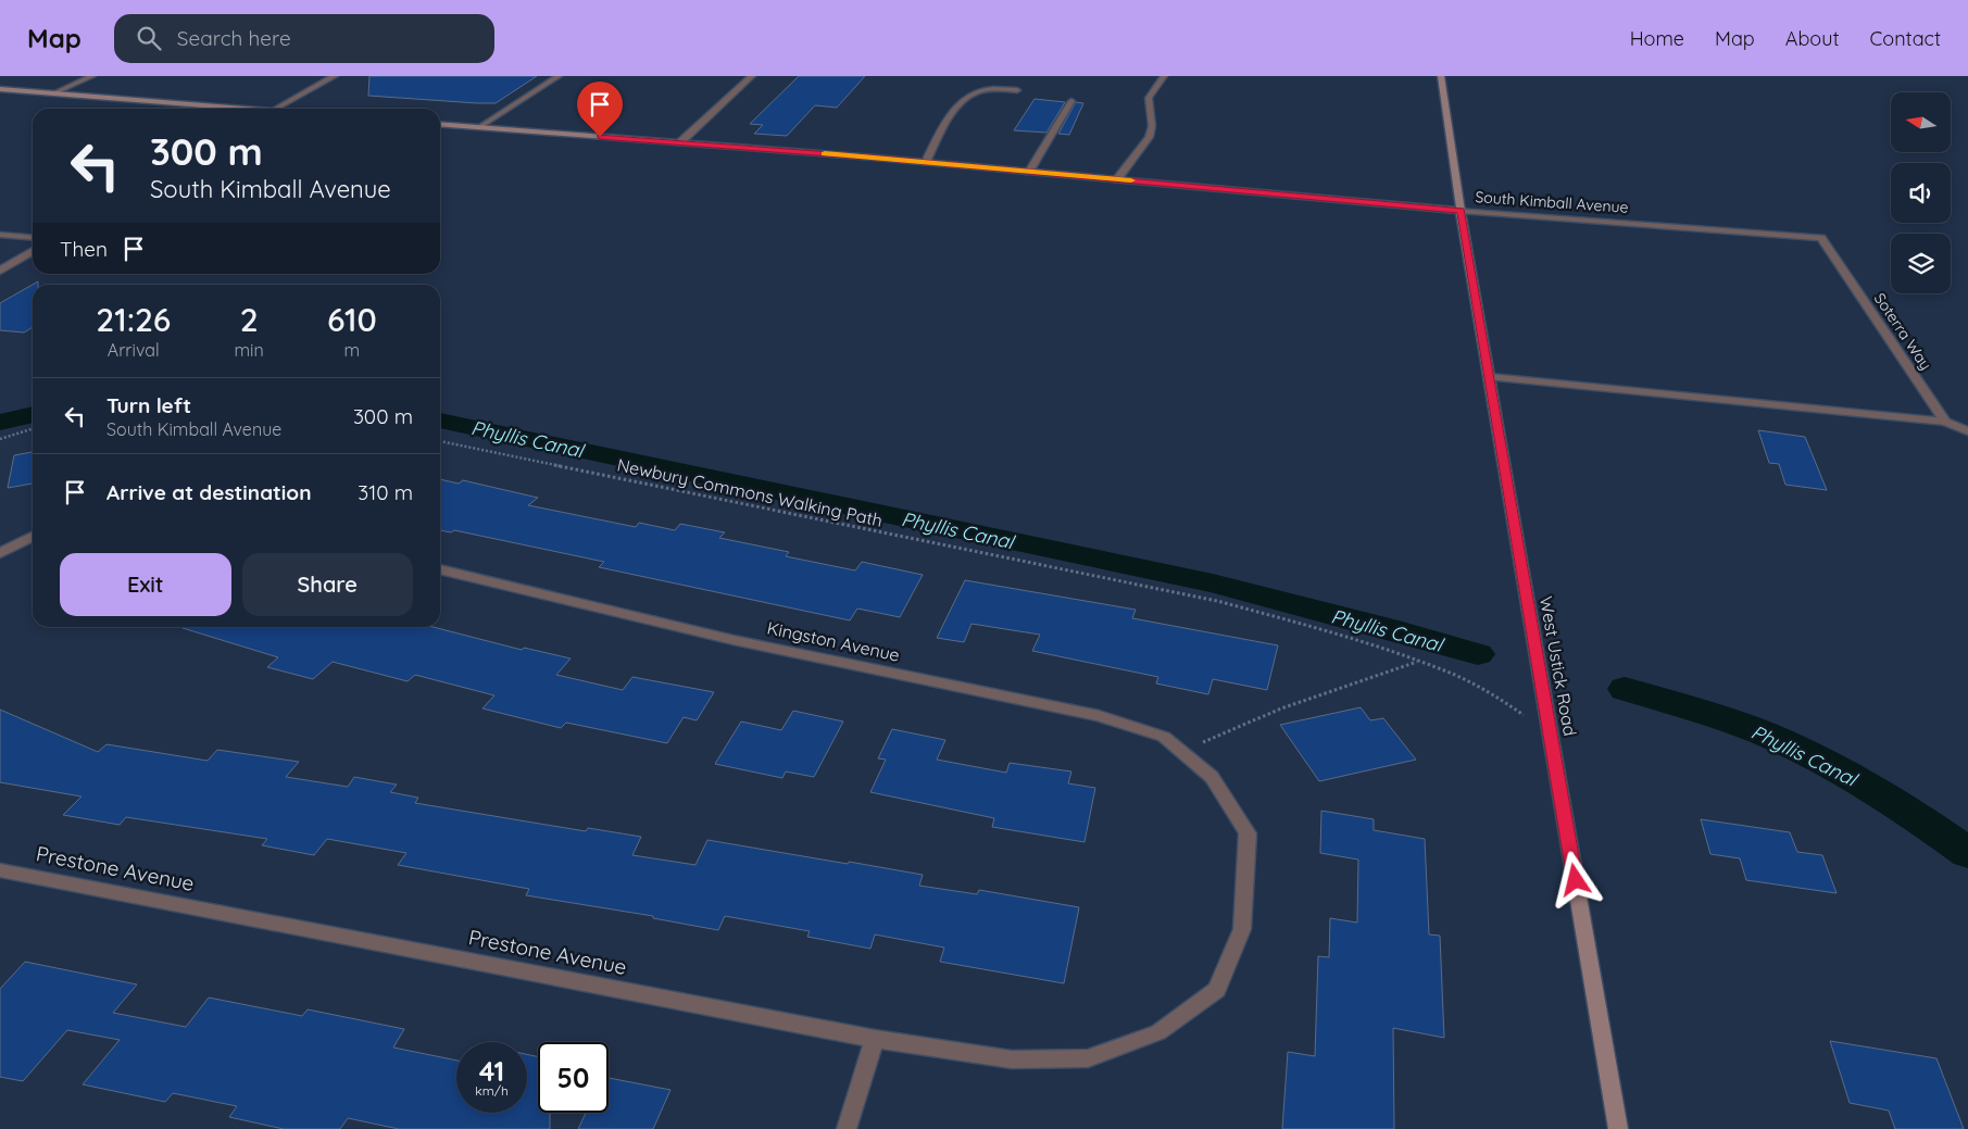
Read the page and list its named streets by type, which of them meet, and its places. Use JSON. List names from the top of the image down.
{
  "streets": {
    "street": [
      "South Kimball Avenue",
      "Soterra Way",
      "Kingston Avenue",
      "West Ustick Road",
      "Prestone Avenue"
    ],
    "path": ["Newbury Commons Walking Path"]
  },
  "crossings": [
    ["South Kimball Avenue", "Soterra Way"],
    ["South Kimball Avenue", "West Ustick Road"],
    ["Newbury Commons Walking Path", "West Ustick Road"],
    ["Kingston Avenue", "Prestone Avenue"]
  ],
  "water": ["Phyllis Canal"],
  "north": "left",
  "page": {
    "header": "Map",
    "search": "Search here",
    "nav": [
      "Home",
      "Map",
      "About",
      "Contact"
    ],
    "turn": ["300 m", "South Kimball Avenue"],
    "then": "Then",
    "eta": [
      "21:26",
      "Arrival",
      "2",
      "min",
      "610",
      "m"
    ],
    "list": [
      {
        "name": "Turn left",
        "note": "South Kimball Avenue",
        "value": "300 m"
      },
      {
        "name": "Arrive at destination",
        "value": "310 m"
      }
    ],
    "buttons": ["Exit", "Share"],
    "speed": "41 km/h",
    "limit": "50"
  }
}
